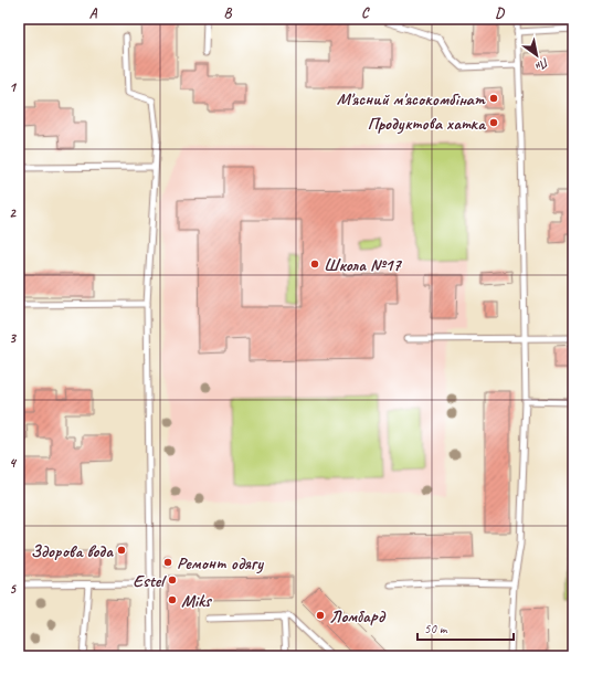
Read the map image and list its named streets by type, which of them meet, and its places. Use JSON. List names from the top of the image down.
{
  "places": [
    "М'ясний м'ясокомбінат",
    "Продуктова хатка",
    "Школа №17",
    "Здорова вода",
    "Ремонт одягу",
    "Estel",
    "Miks",
    "Ломбард"
  ],
  "scale_bar": "50 m",
  "north": "bottom right",
  "grid": {
    "columns": [
      "A",
      "B",
      "C",
      "D"
    ],
    "rows": [
      "1",
      "2",
      "3",
      "4",
      "5"
    ]
  }
}
